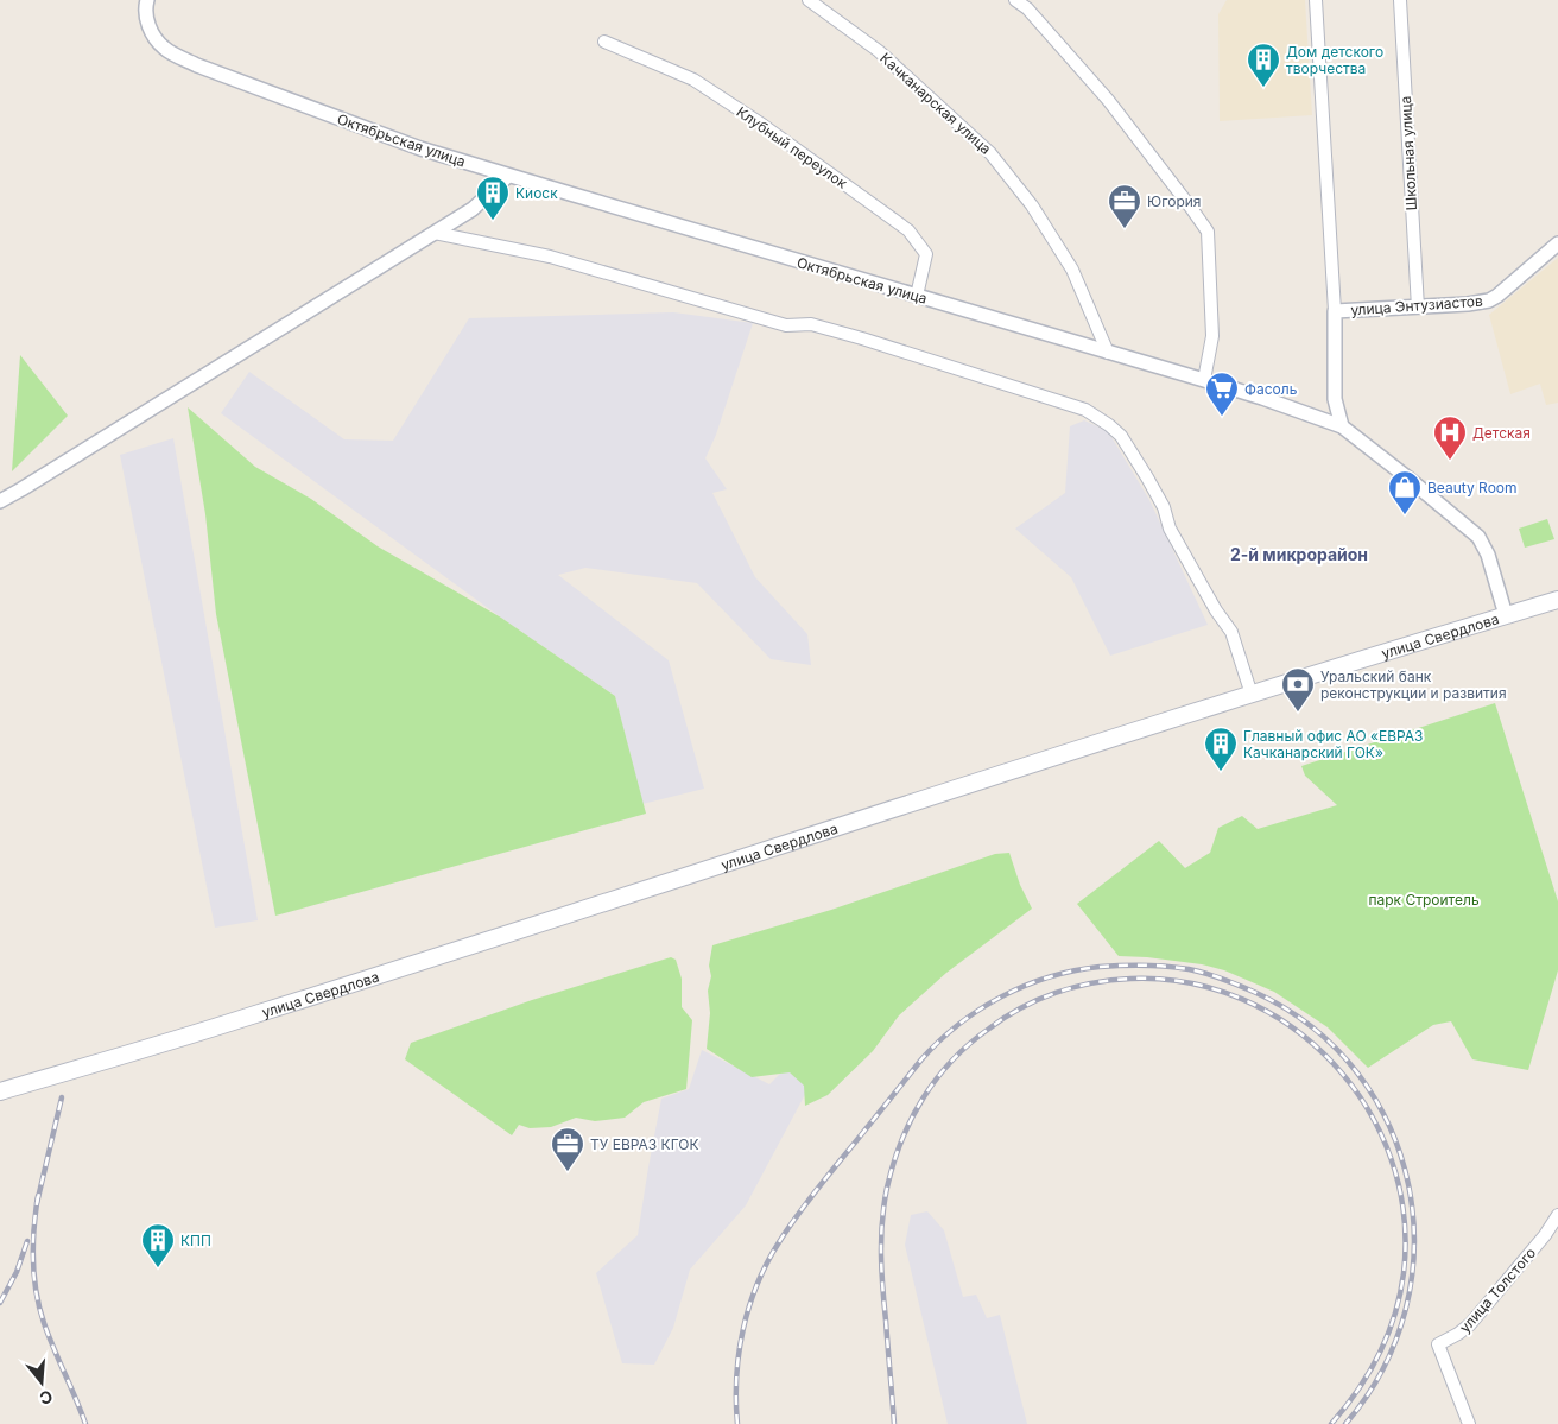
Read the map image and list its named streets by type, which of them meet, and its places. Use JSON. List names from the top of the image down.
{
  "streets": {
    "main road": ["улица Свердлова"],
    "street": [
      "Качканарская улица",
      "Октябрьская улица",
      "Клубный переулок",
      "Школьная улица",
      "улица Энтузиастов",
      "улица Толстого"
    ]
  },
  "crossings": [
    ["Качканарская улица", "Октябрьская улица"],
    ["Октябрьская улица", "Клубный переулок"],
    ["Октябрьская улица", "улица Энтузиастов"],
    ["Октябрьская улица", "улица Свердлова"],
    ["Школьная улица", "улица Энтузиастов"]
  ],
  "districts": ["2-й микрорайон"],
  "parks": ["парк Строитель"],
  "places": {
    "building": [
      "Дом детского творчества",
      "Киоск",
      "Главный офис АО «ЕВРАЗ Качканарский ГОК»",
      "КПП"
    ],
    "office": ["Югория", "ТУ ЕВРАЗ КГОК"],
    "supermarket": ["Фасоль"],
    "hospital": ["Детская"],
    "shop": ["Beauty Room"],
    "bank": ["Уральский банк реконструкции и развития"]
  },
  "north": "bottom"
}
